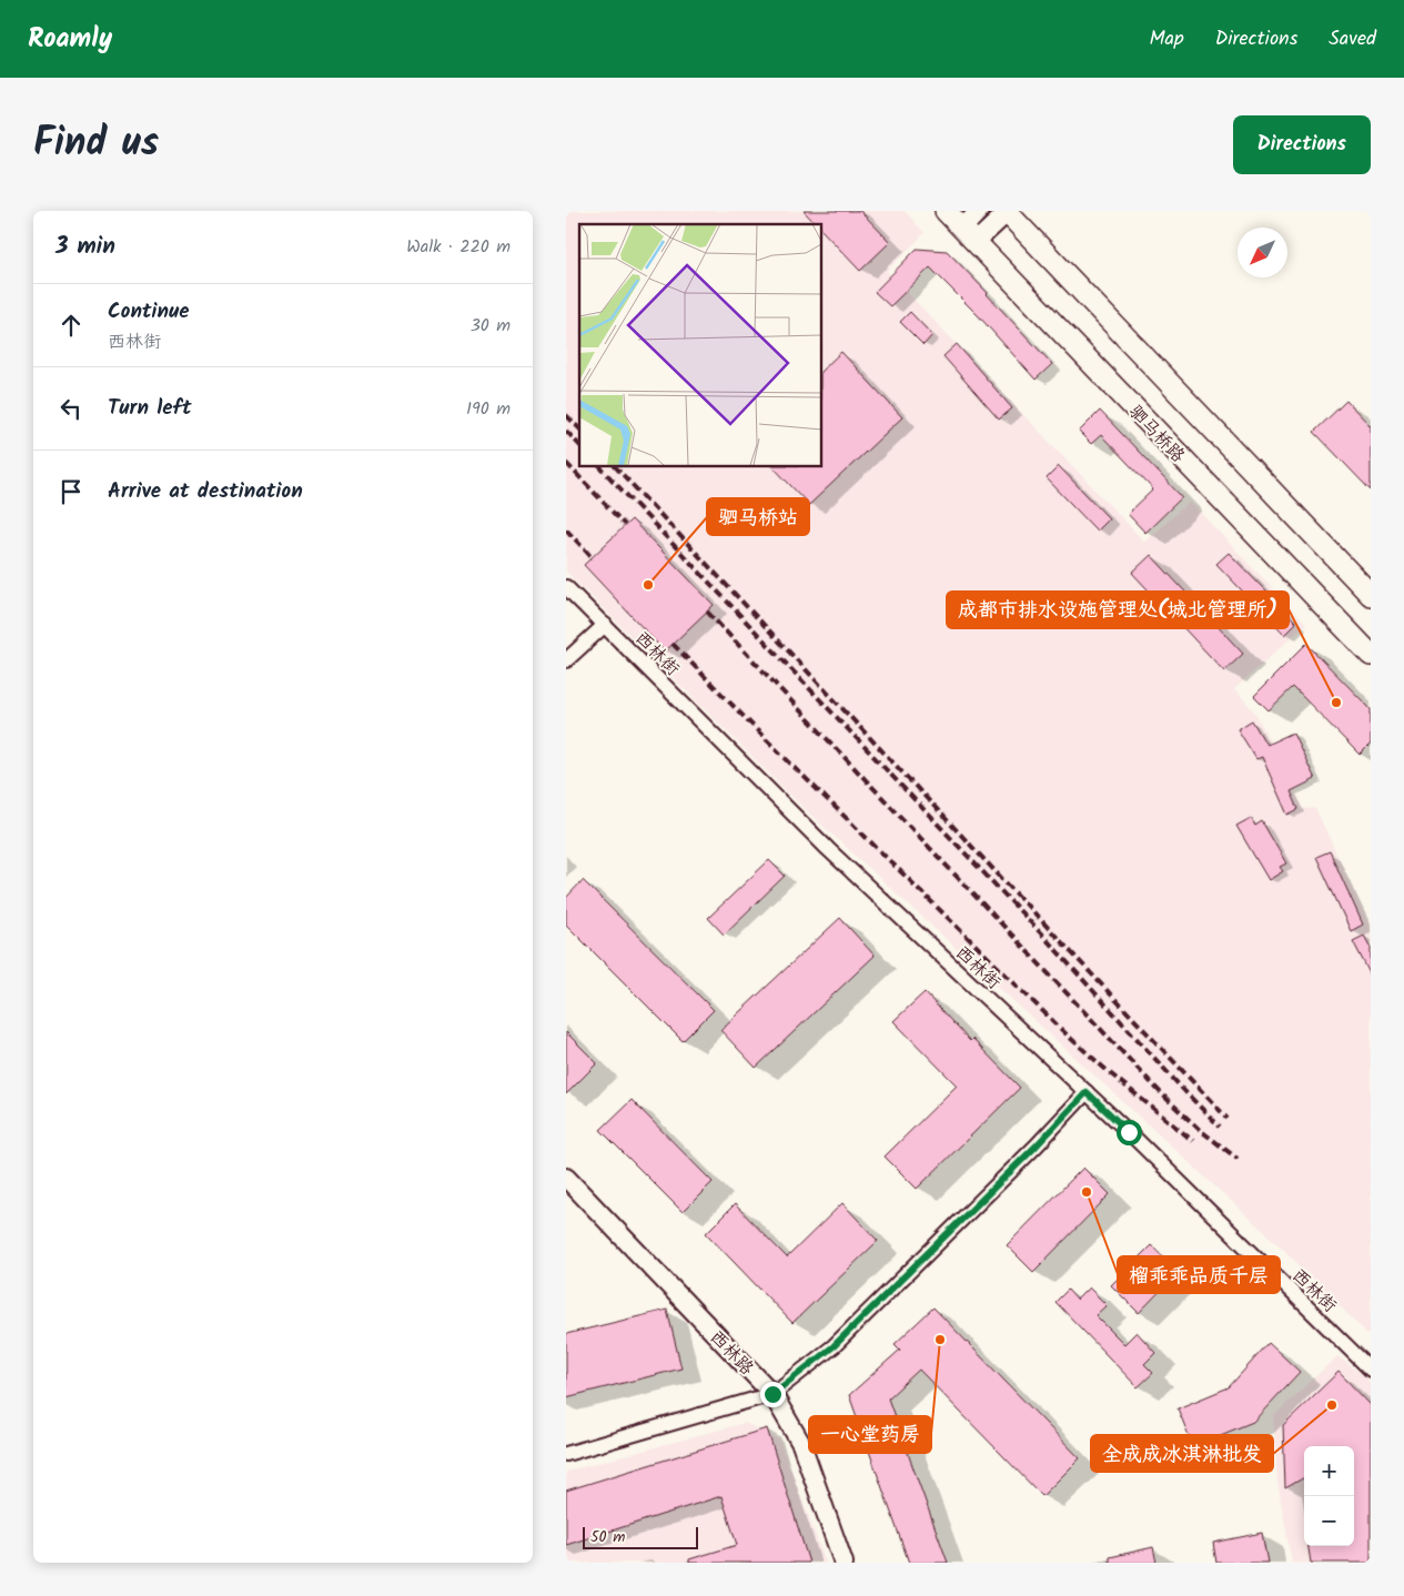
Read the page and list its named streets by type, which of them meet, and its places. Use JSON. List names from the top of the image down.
{
  "streets": {
    "main road": ["驷马桥路"],
    "street": ["西林街", "西林路"]
  },
  "places": [
    "驷马桥站",
    "成都市排水设施管理处(城北管理所)",
    "榴乖乖品质千层",
    "一心堂药房",
    "全成成冰淇淋批发"
  ],
  "scale_bar": "50 m",
  "north": "bottom left",
  "page": {
    "header": "Roamly",
    "nav": ["Map", "Directions", "Saved"],
    "title": "Find us",
    "buttons": "Directions",
    "heading": ["3 min", "Walk · 220 m"],
    "list": [
      ["Continue", "西林街", "30 m"],
      ["Turn left", "190 m"],
      "Arrive at destination"
    ],
    "map_buttons": ["+", "−"],
    "scale": "50 m"
  }
}
